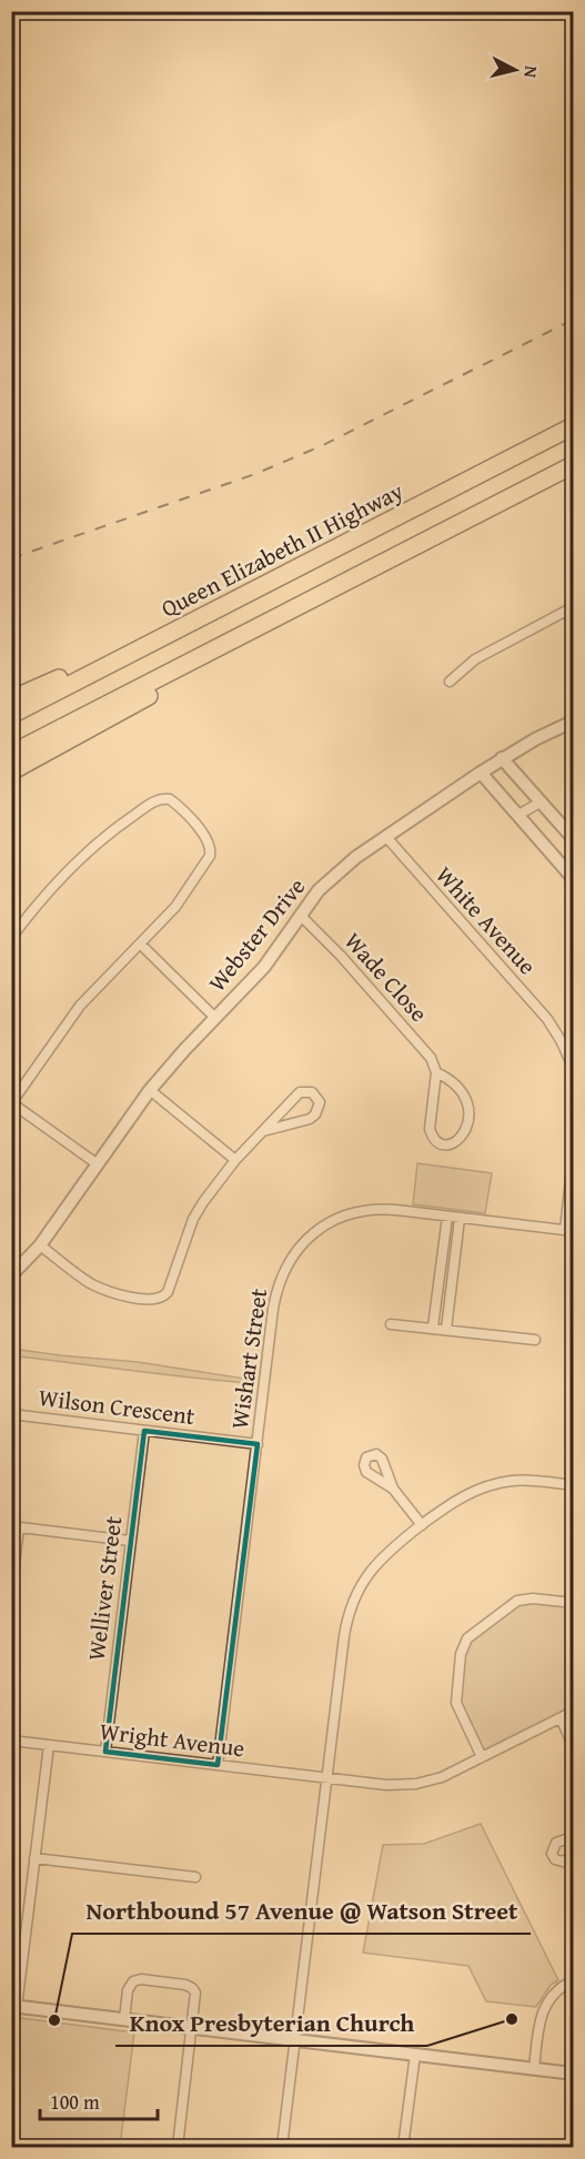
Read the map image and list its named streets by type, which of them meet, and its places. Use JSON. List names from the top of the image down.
{
  "streets": {
    "highway": ["Queen Elizabeth II Highway"],
    "street": [
      "White Avenue",
      "Webster Drive",
      "Wade Close",
      "Wishart Street",
      "Wilson Crescent",
      "Welliver Street",
      "Wright Avenue"
    ]
  },
  "crossings": [
    ["White Avenue", "Webster Drive"],
    ["Webster Drive", "Wade Close"],
    ["Wishart Street", "Wilson Crescent"],
    ["Wishart Street", "Wright Avenue"],
    ["Wilson Crescent", "Welliver Street"],
    ["Welliver Street", "Wright Avenue"]
  ],
  "places": ["Knox Presbyterian Church", "Northbound 57 Avenue @ Watson Street"],
  "scale_bar": "100 m",
  "north": "right"
}
